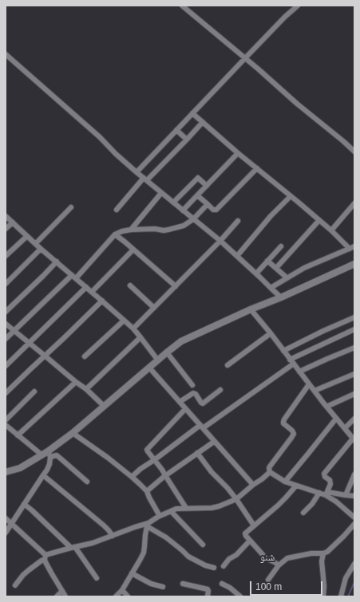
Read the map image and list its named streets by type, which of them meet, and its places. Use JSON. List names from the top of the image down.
{
  "districts": ["شنو"],
  "scale_bar": "100 m"
}
